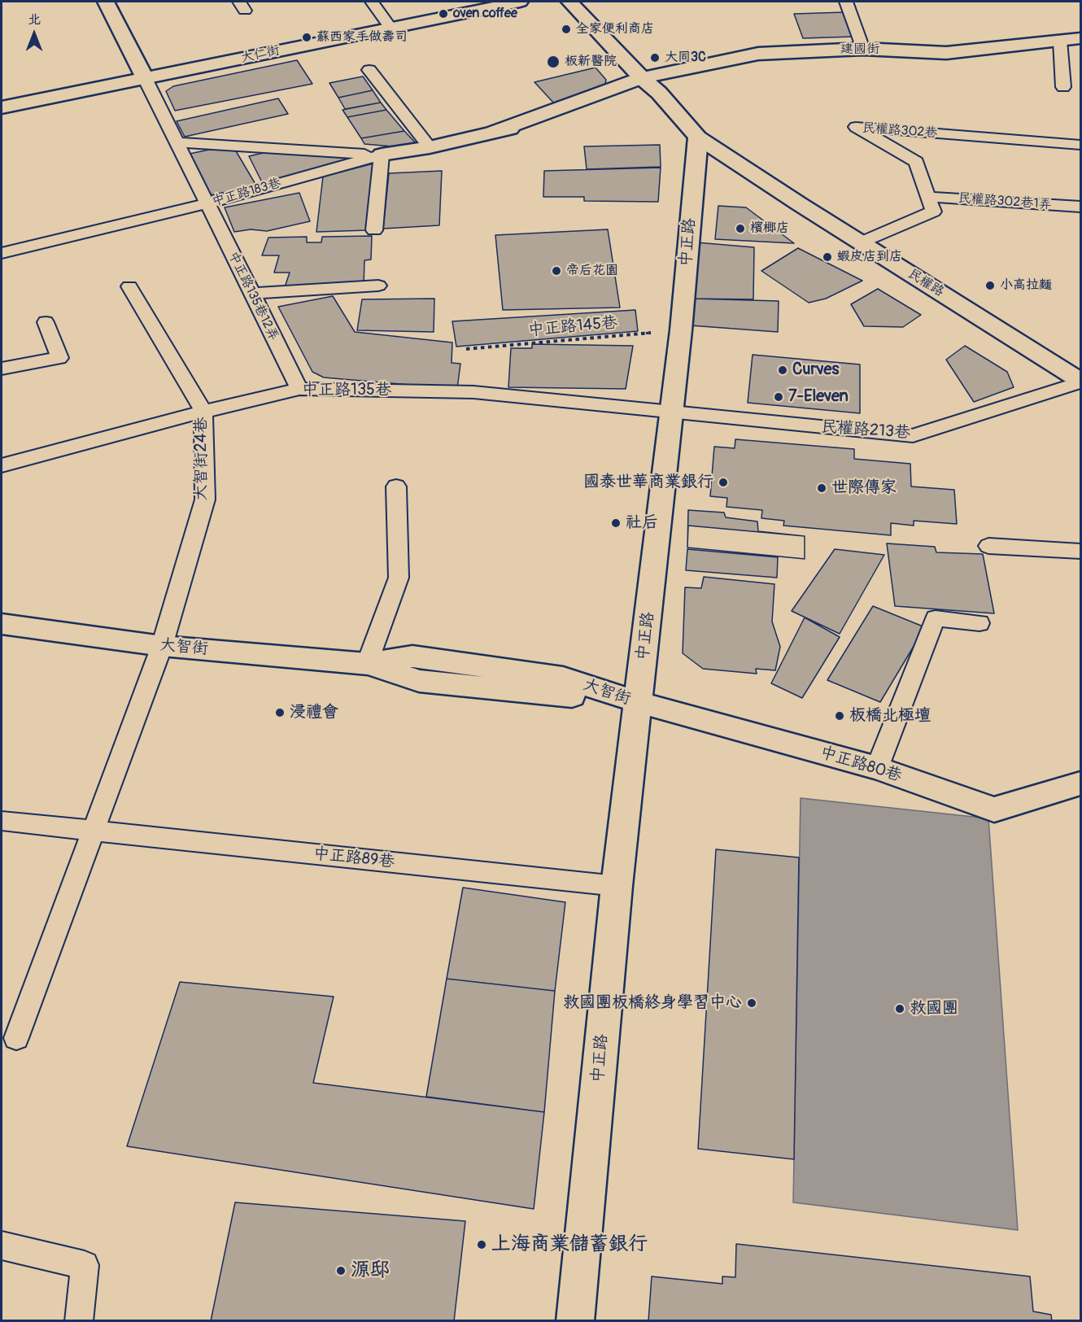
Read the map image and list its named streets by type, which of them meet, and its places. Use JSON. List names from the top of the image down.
{
  "streets": {
    "street": [
      "建國街",
      "大仁街",
      "中正路183巷",
      "中正路",
      "民權路",
      "大智街",
      "中正路80巷"
    ],
    "lane": [
      "民權路302巷",
      "民權路302巷1弄",
      "中正路135巷12弄",
      "中正路135巷",
      "民權路213巷",
      "大智街24巷",
      "中正路89巷"
    ],
    "path": ["中正路145巷"]
  },
  "crossings": [
    ["建國街", "中正路183巷"],
    ["大仁街", "中正路135巷12弄"],
    ["民權路302巷", "民權路302巷1弄"],
    ["民權路302巷", "民權路"],
    ["中正路183巷", "中正路135巷12弄"],
    ["中正路", "民權路"],
    ["中正路", "中正路145巷"],
    ["中正路", "中正路135巷"],
    ["中正路", "民權路213巷"],
    ["中正路", "大智街"],
    ["中正路", "中正路80巷"],
    ["中正路", "中正路89巷"],
    ["民權路", "民權路213巷"],
    ["中正路135巷12弄", "中正路135巷"],
    ["中正路135巷", "民權路213巷"],
    ["中正路135巷", "大智街24巷"],
    ["大智街24巷", "大智街"],
    ["大智街", "中正路80巷"]
  ],
  "places": [
    "oven coffee",
    "全家便利商店",
    "蘇西家手做壽司",
    "大同3C",
    "板新醫院",
    "檳榔店",
    "蝦皮店到店",
    "帝后花園",
    "小高拉麵",
    "Curves",
    "7-Eleven",
    "國泰世華商業銀行",
    "世際傳家",
    "社后",
    "浸禮會",
    "板橋北極壇",
    "救國團板橋終身學習中心",
    "救國團",
    "上海商業儲蓄銀行",
    "源邸"
  ],
  "north": "top"
}
